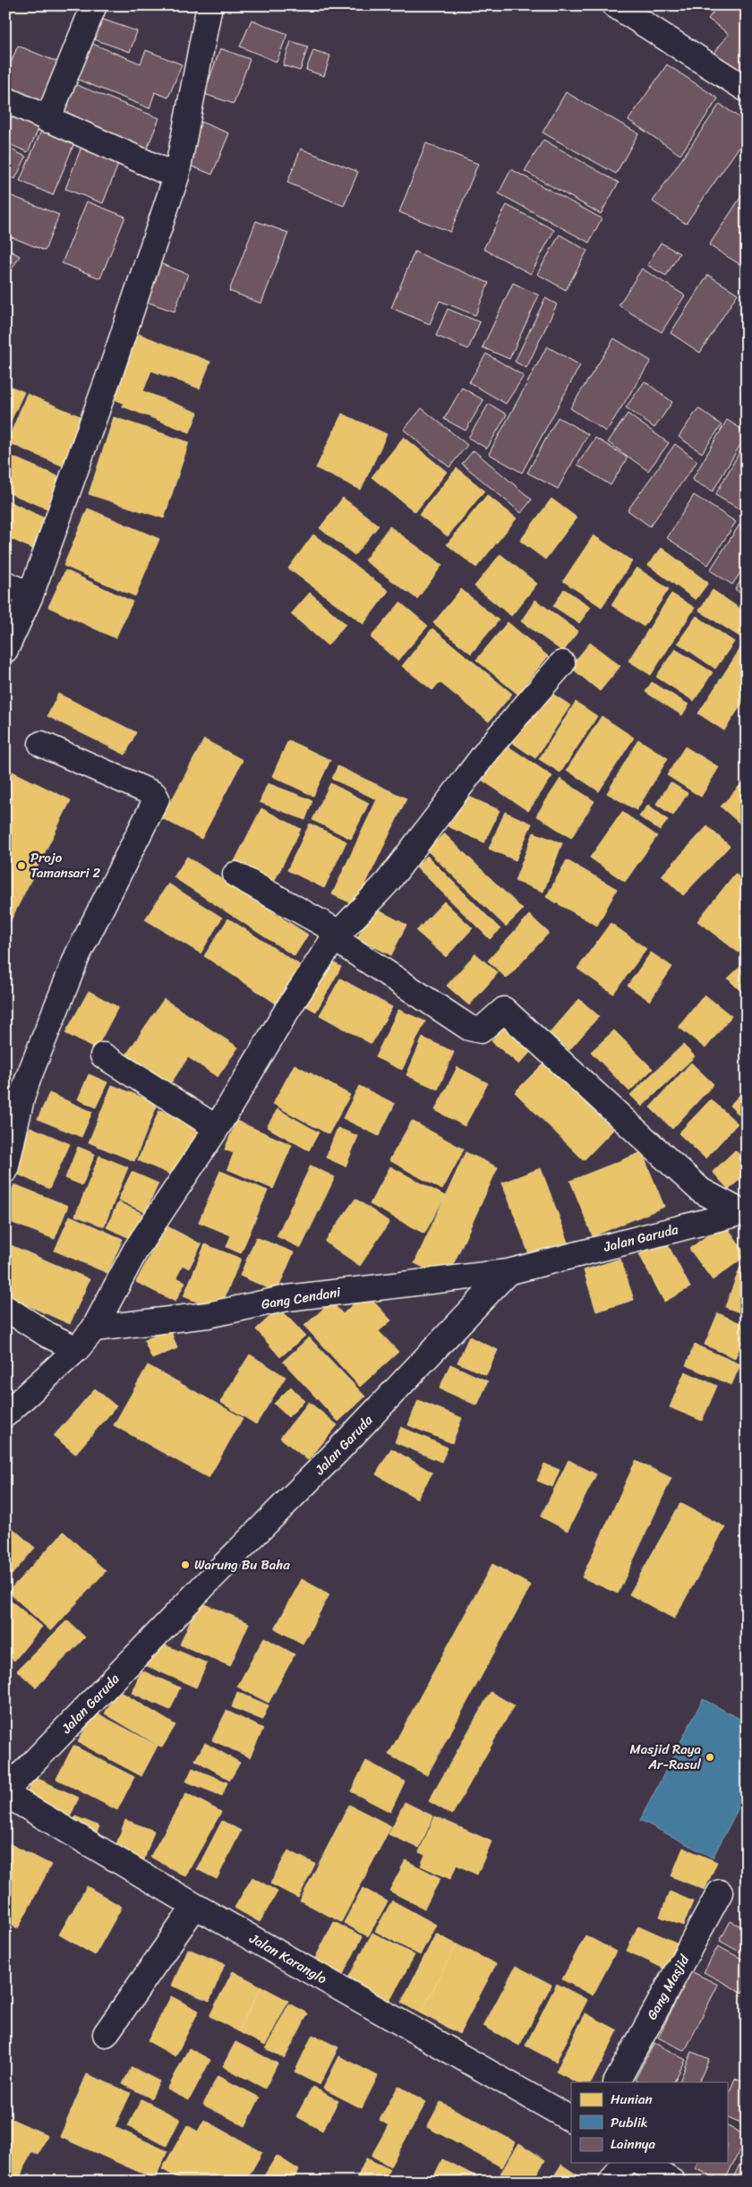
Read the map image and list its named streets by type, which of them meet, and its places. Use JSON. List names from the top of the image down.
{
  "streets": {
    "street": [
      "Jalan Garuda",
      "Gang Cendani",
      "Jalan Karanglo",
      "Gang Masjid"
    ]
  },
  "crossings": [
    ["Jalan Garuda", "Gang Cendani"],
    ["Jalan Garuda", "Jalan Karanglo"]
  ],
  "places": ["Projo Tamansari 2", "Warung Bu Baha", "Masjid Raya Ar-Rasul"],
  "legend": ["Hunian", "Publik", "Lainnya"]
}
